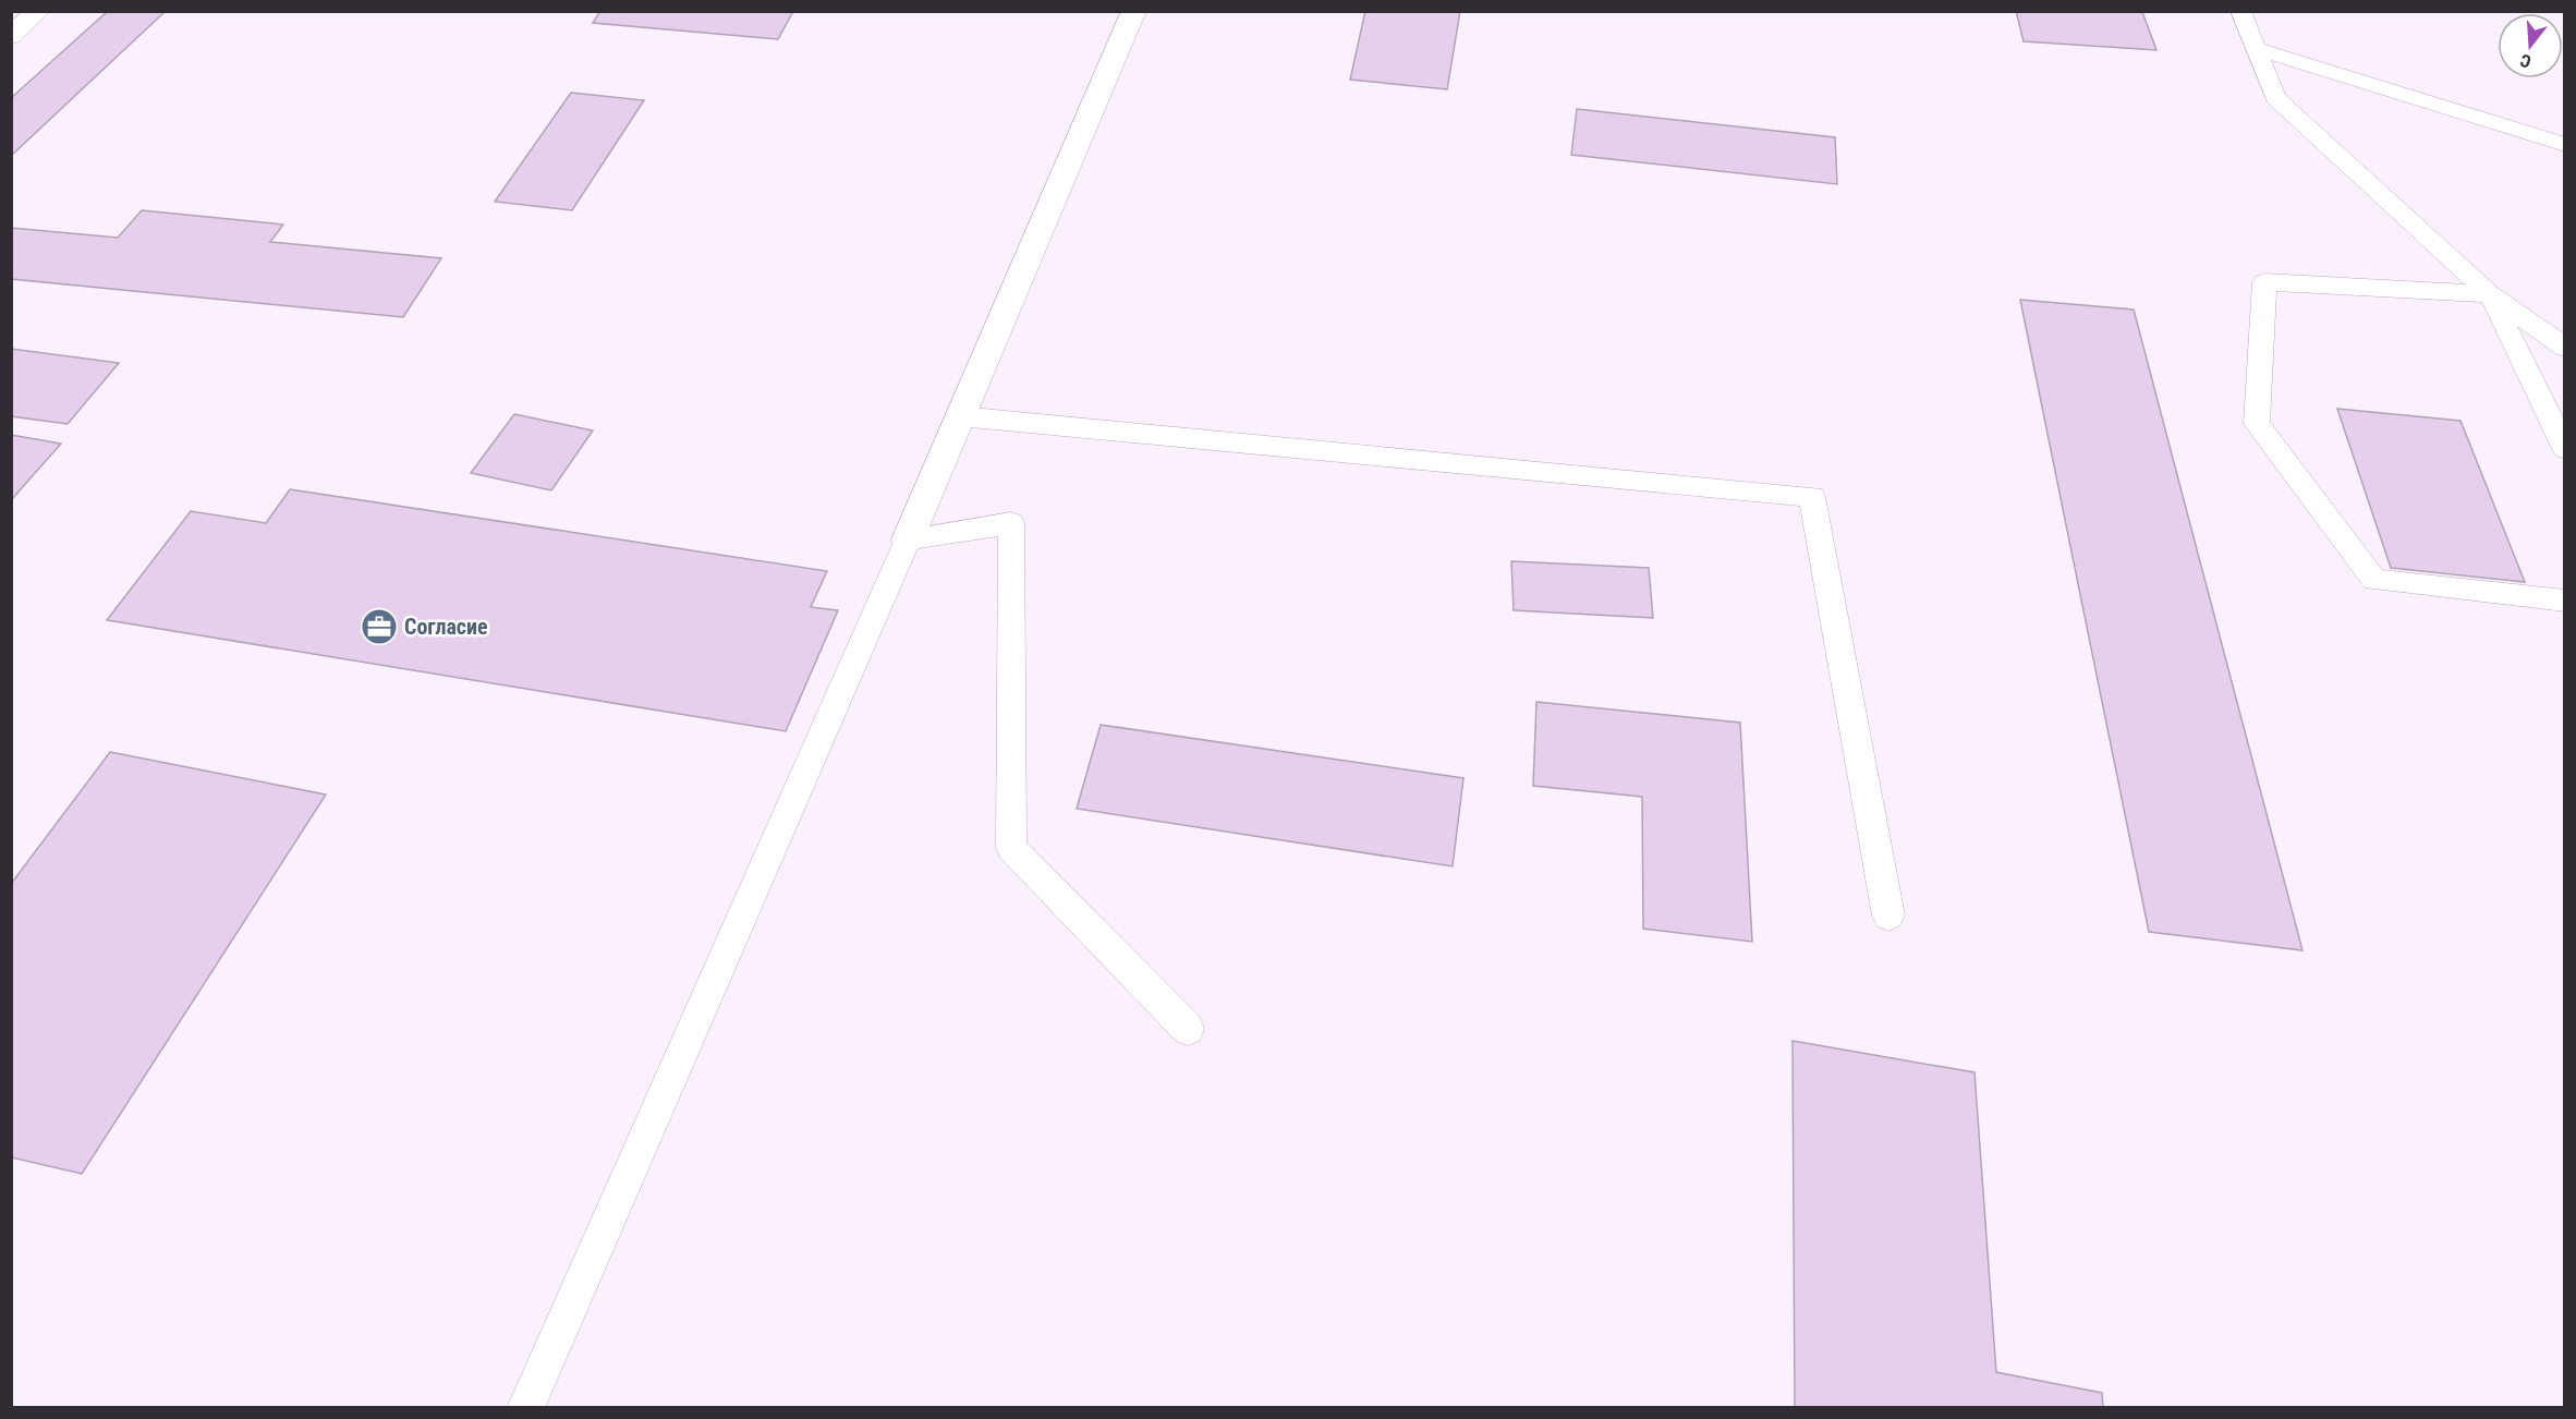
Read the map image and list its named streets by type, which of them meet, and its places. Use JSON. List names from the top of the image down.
{
  "places": {
    "office": ["Согласие"]
  },
  "north": "bottom"
}
